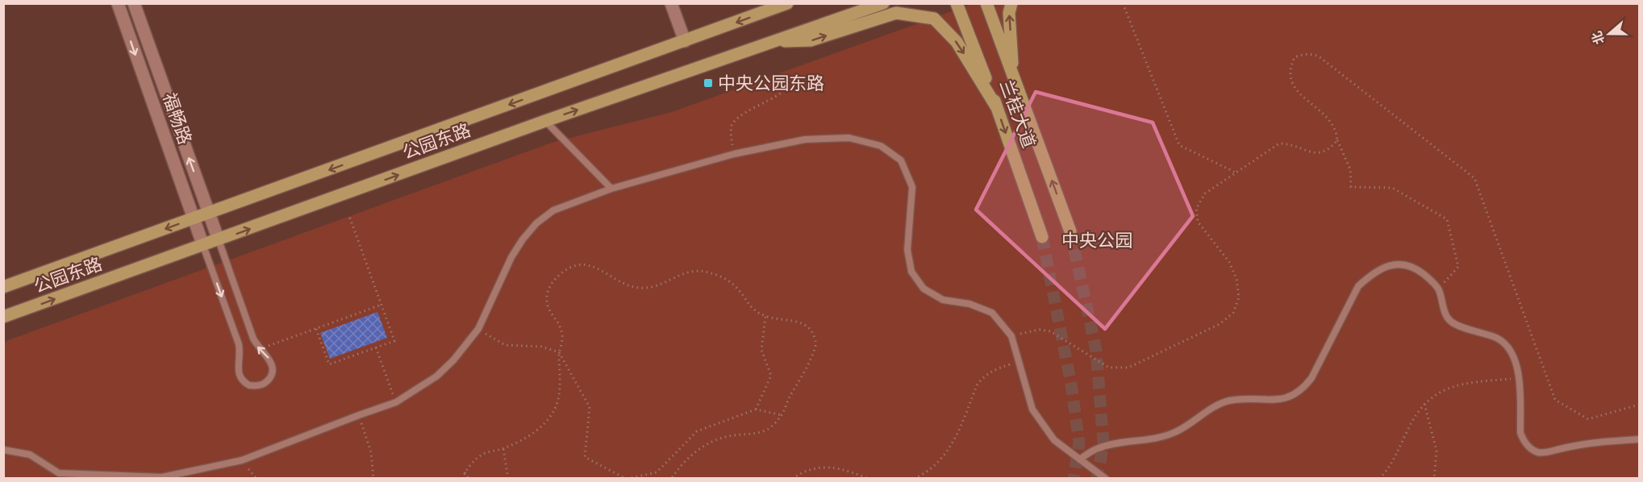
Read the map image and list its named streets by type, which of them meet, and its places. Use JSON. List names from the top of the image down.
{
  "streets": {
    "main road": ["兰桂大道", "福畅路", "公园东路"]
  },
  "crossings": [
    ["福畅路", "公园东路"]
  ],
  "parks": ["中央公园"],
  "places": {
    "transit": ["中央公园东路"]
  },
  "north": "left"
}
